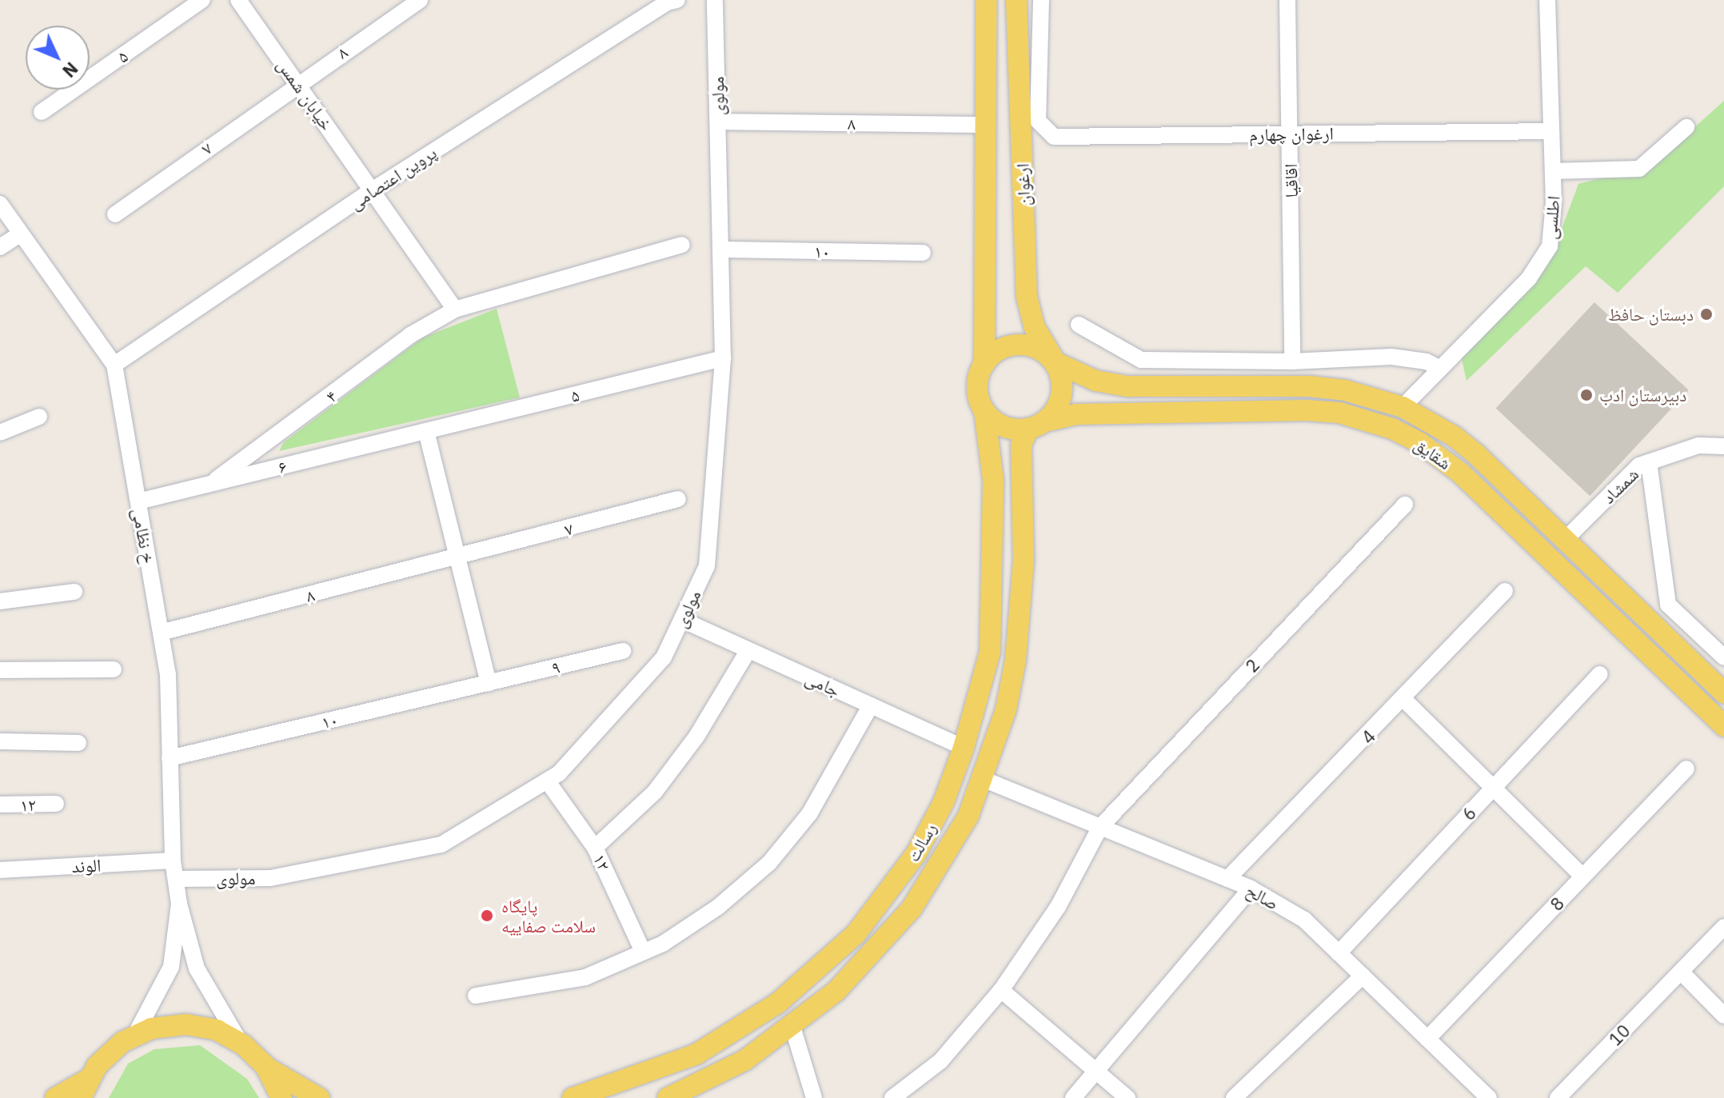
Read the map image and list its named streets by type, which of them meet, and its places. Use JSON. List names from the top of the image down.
{
  "streets": {
    "main road": ["ارغوان", "شقایق", "رسالت"],
    "street": [
      "۸",
      "۵",
      "خیابان شمس",
      "مولوی",
      "ارغوان چهارم",
      "۷",
      "پروین اعتصامی",
      "اقاقیا",
      "اطلسی",
      "۱۰",
      "۴",
      "۶",
      "شمشاد",
      "خ نظامی",
      "2",
      "۹",
      "جامی",
      "4",
      "۱۲",
      "6",
      "الوند",
      "صالح",
      "8",
      "10"
    ]
  },
  "crossings": [
    ["۸", "خیابان شمس"],
    ["۸", "مولوی"],
    ["۸", "۷"],
    ["۸", "ارغوان"],
    ["۸", "خ نظامی"],
    ["۵", "مولوی"],
    ["۵", "۶"],
    ["خیابان شمس", "۷"],
    ["خیابان شمس", "پروین اعتصامی"],
    ["خیابان شمس", "۴"],
    ["مولوی", "۱۰"],
    ["مولوی", "خ نظامی"],
    ["مولوی", "جامی"],
    ["مولوی", "۱۲"],
    ["ارغوان چهارم", "اقاقیا"],
    ["ارغوان چهارم", "اطلسی"],
    ["پروین اعتصامی", "خ نظامی"],
    ["ارغوان", "شقایق"],
    ["ارغوان", "رسالت"],
    ["اطلسی", "شقایق"],
    ["۱۰", "خ نظامی"],
    ["۱۰", "۹"],
    ["۴", "۶"],
    ["شقایق", "شمشاد"],
    ["شقایق", "رسالت"],
    ["۶", "خ نظامی"],
    ["خ نظامی", "الوند"],
    ["2", "صالح"],
    ["جامی", "رسالت"],
    ["4", "صالح"],
    ["6", "صالح"],
    ["رسالت", "صالح"],
    ["صالح", "8"]
  ],
  "places": ["دبستان حافظ", "دبیرستان ادب", "پایگاه سلامت صفاییه"],
  "north": "bottom right"
}
